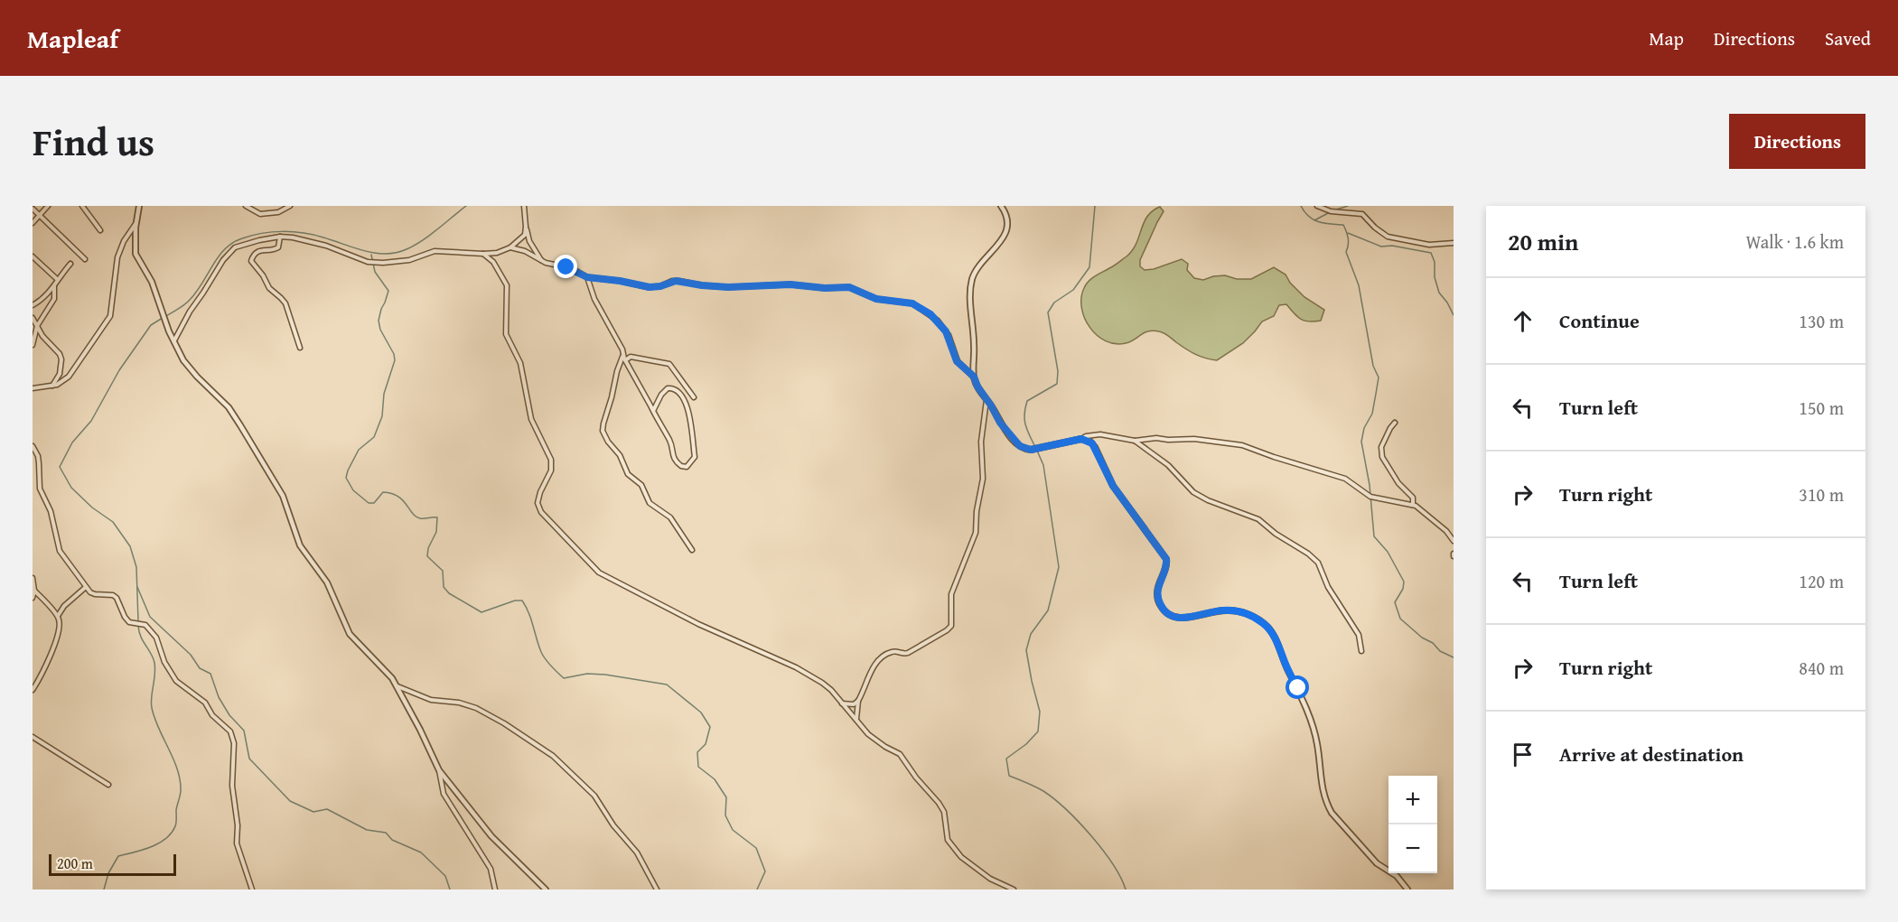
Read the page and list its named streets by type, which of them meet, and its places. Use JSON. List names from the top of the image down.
{
  "scale_bar": "200 m",
  "page": {
    "header": "Mapleaf",
    "nav": ["Map", "Directions", "Saved"],
    "title": "Find us",
    "buttons": "Directions",
    "heading": ["20 min", "Walk · 1.6 km"],
    "list": [
      ["Continue", "130 m"],
      ["Turn left", "150 m"],
      ["Turn right", "310 m"],
      ["Turn left", "120 m"],
      ["Turn right", "840 m"],
      "Arrive at destination"
    ],
    "map_buttons": ["+", "−"],
    "scale": "200 m"
  }
}
